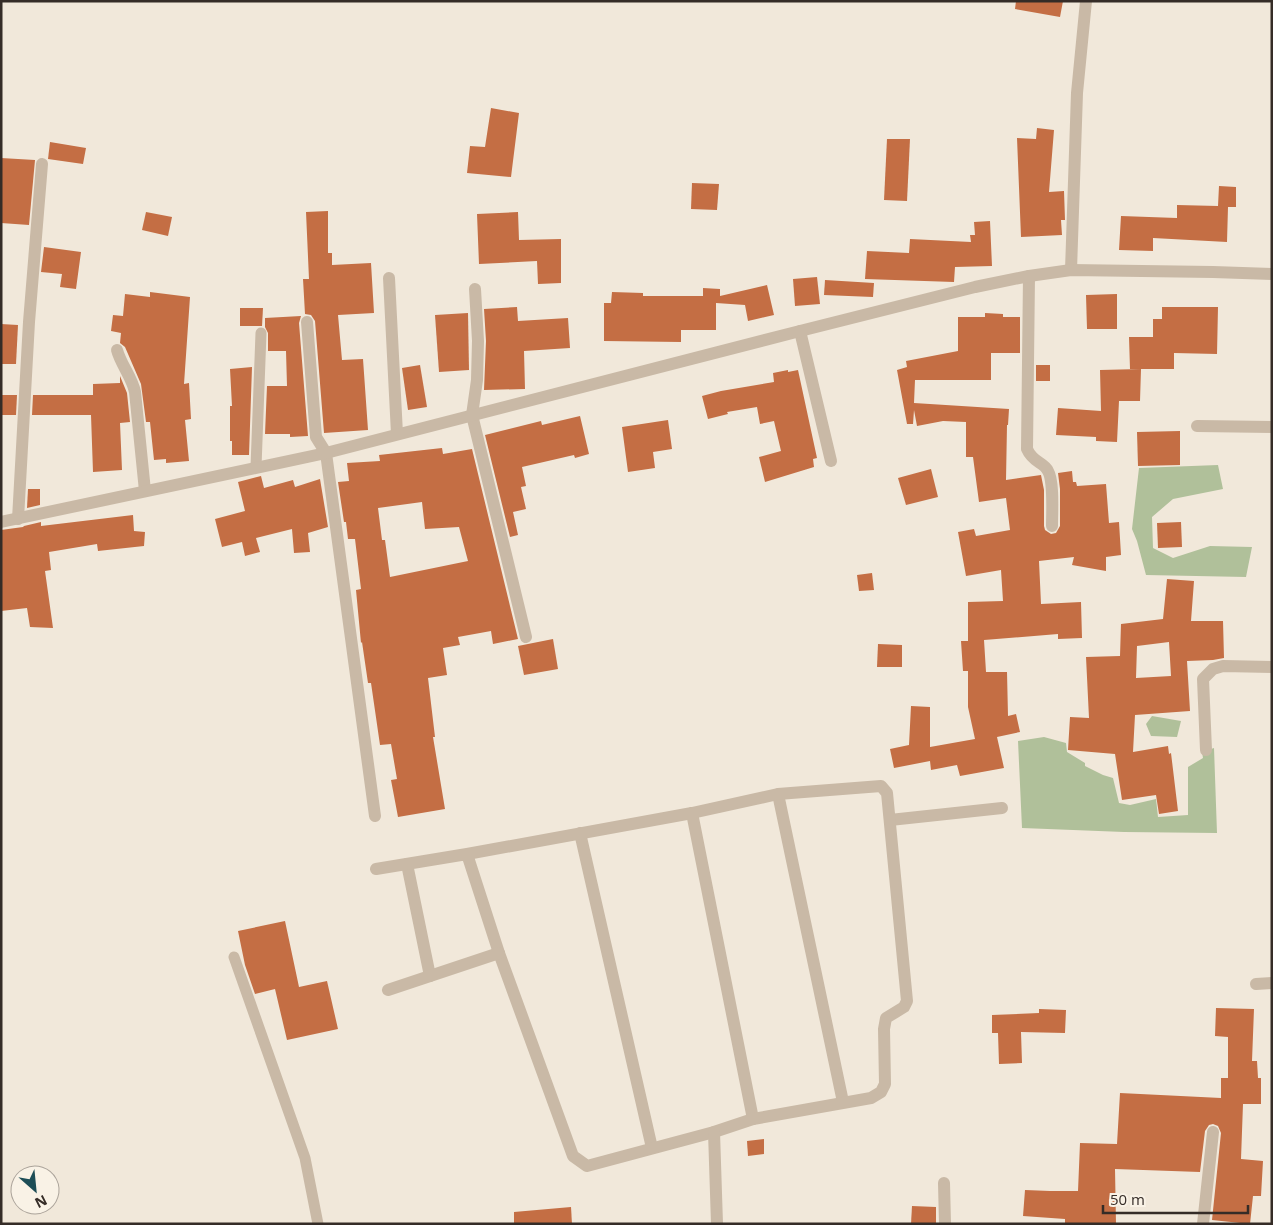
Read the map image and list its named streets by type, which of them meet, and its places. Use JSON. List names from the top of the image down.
{
  "scale_bar": "50 m",
  "north": "bottom right"
}
